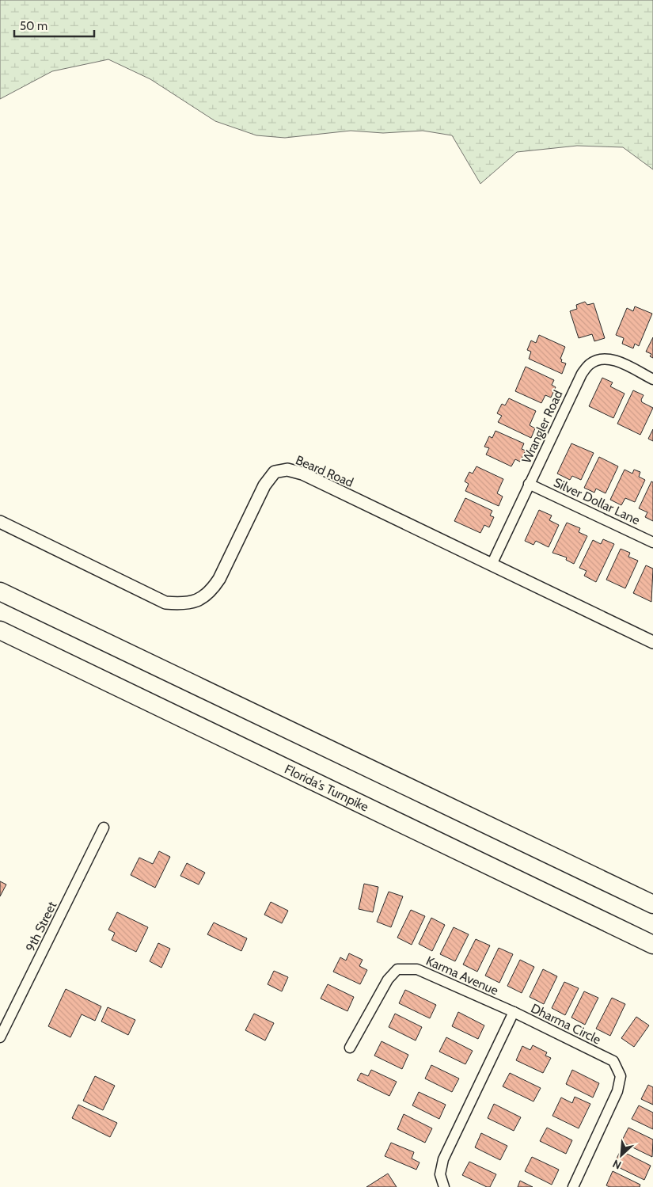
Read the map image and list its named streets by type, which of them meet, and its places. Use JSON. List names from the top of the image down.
{
  "streets": {
    "highway": ["Florida's Turnpike"],
    "street": [
      "Wrangler Road",
      "Beard Road",
      "Silver Dollar Lane",
      "9th Street",
      "Karma Avenue",
      "Dharma Circle"
    ]
  },
  "crossings": [
    ["Wrangler Road", "Beard Road"],
    ["Wrangler Road", "Silver Dollar Lane"],
    ["Karma Avenue", "Dharma Circle"]
  ],
  "scale_bar": "50 m",
  "north": "bottom left"
}
